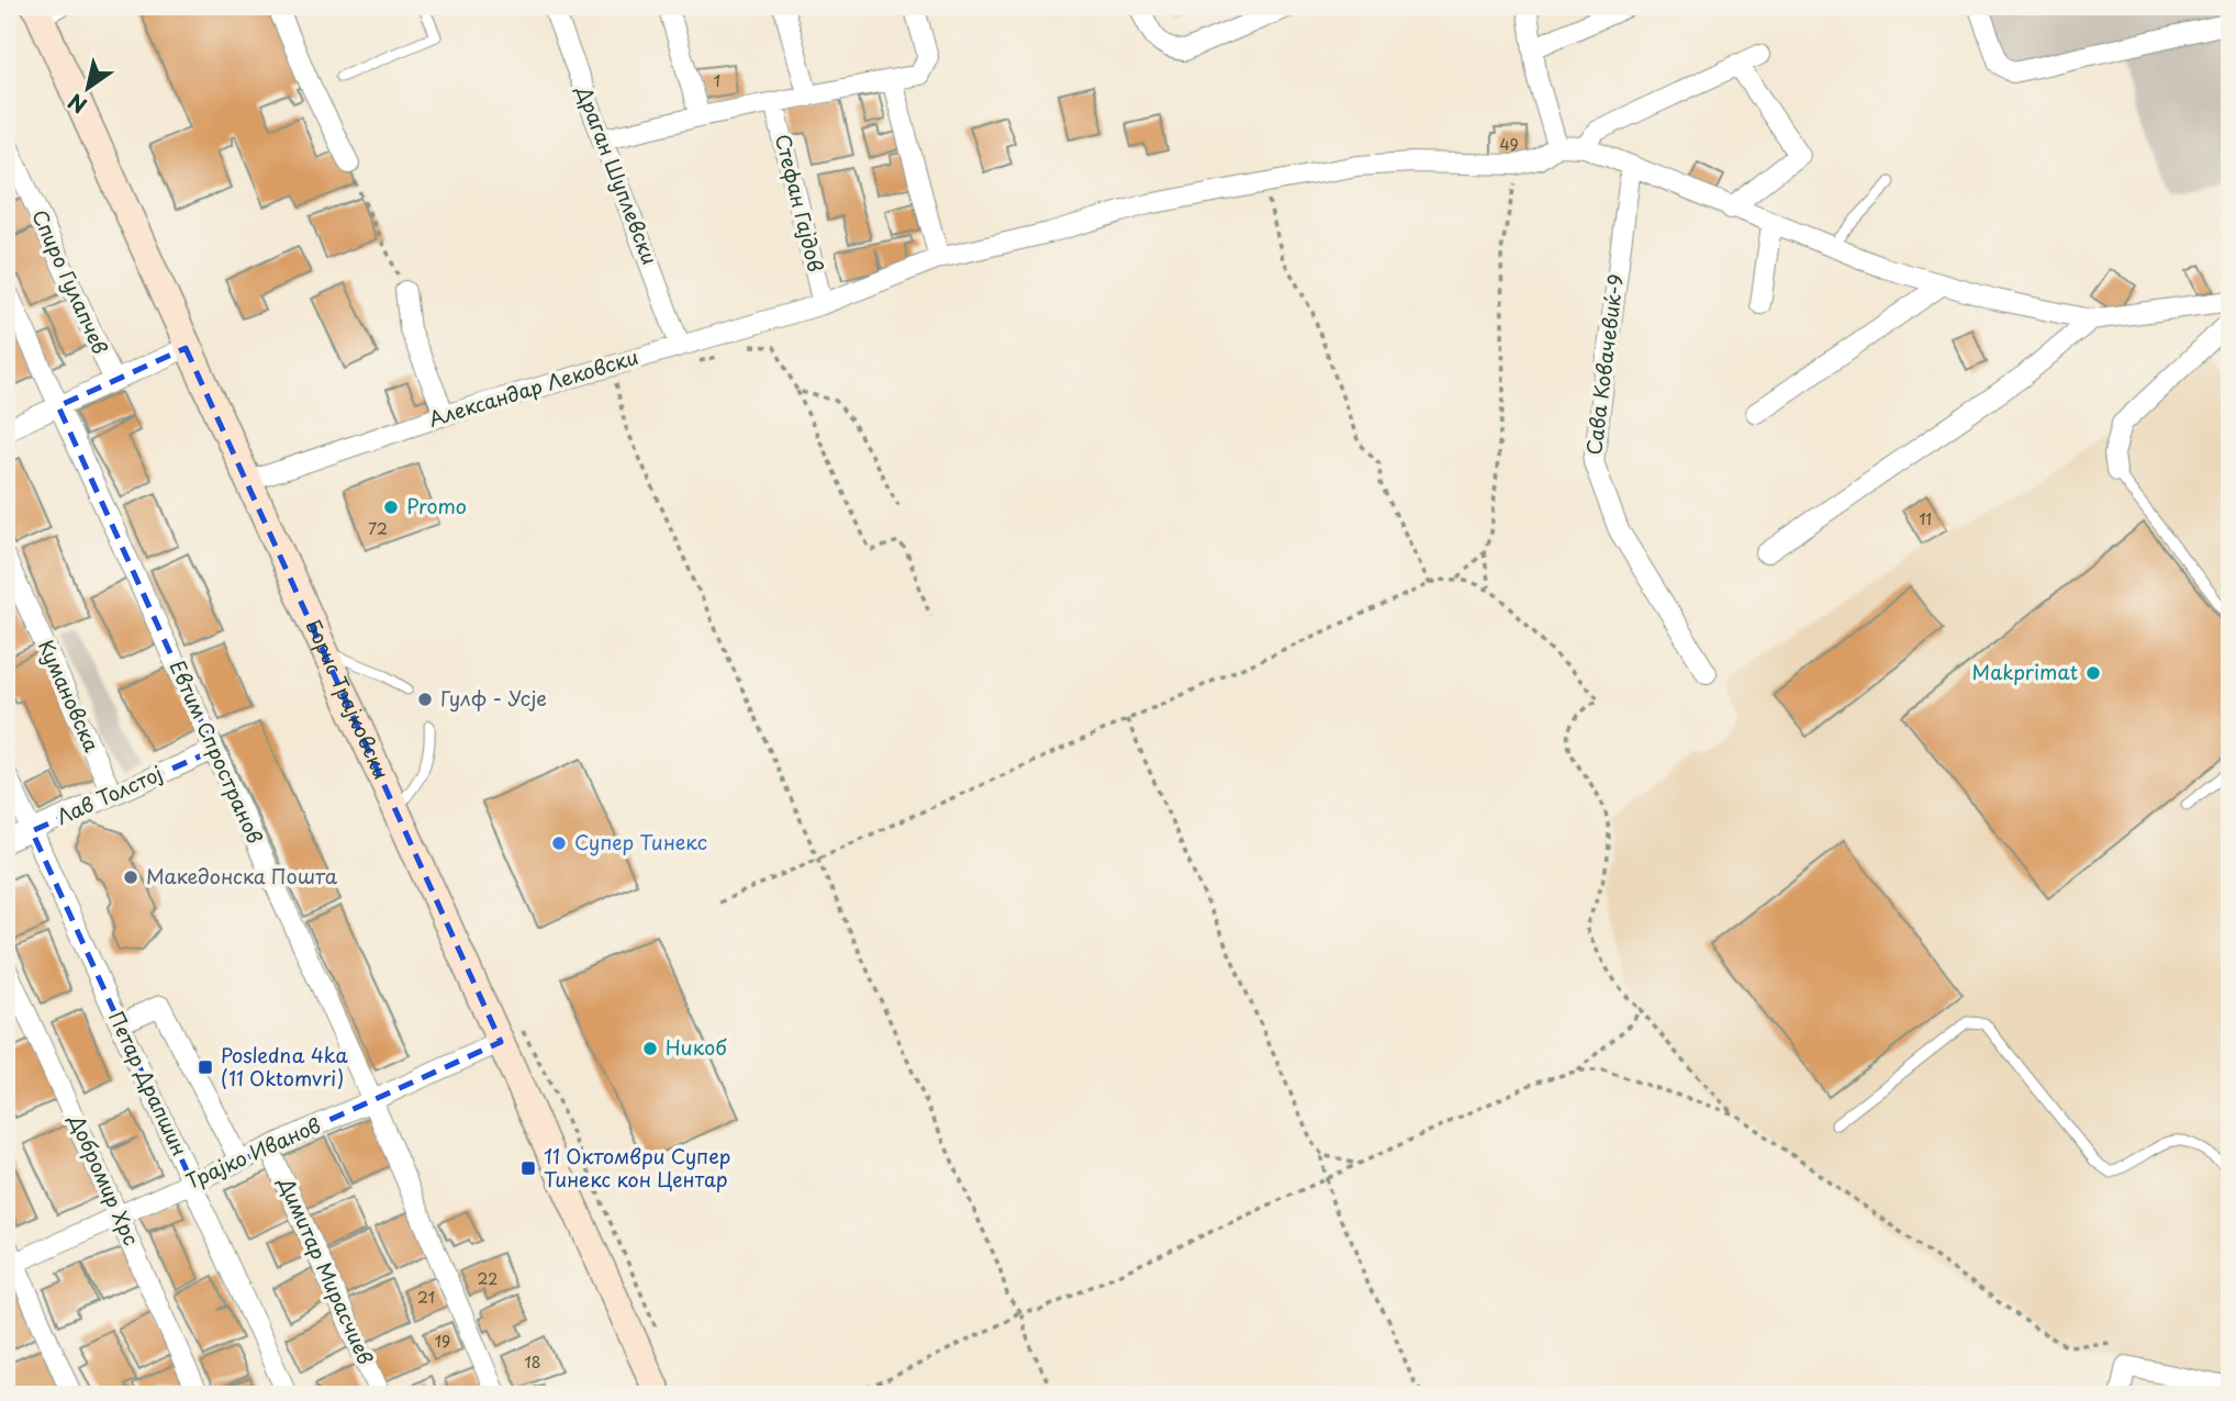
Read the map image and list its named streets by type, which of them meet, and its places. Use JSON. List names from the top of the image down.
{
  "streets": {
    "street": [
      "Драган Шуплевски",
      "Стефан Гајдов",
      "Спиро Гулапчев",
      "Сава Ковачевиќ-9",
      "Александар Лековски",
      "Кумановска",
      "Борис Трајковски",
      "Евтим Спространов",
      "Лав Толстој",
      "Петар Драпшин",
      "Трајко Иванов",
      "Добромир Хрс",
      "Димитар Мирасчиев"
    ]
  },
  "crossings": [
    ["Драган Шуплевски", "Александар Лековски"],
    ["Стефан Гајдов", "Александар Лековски"],
    ["Александар Лековски", "Борис Трајковски"],
    ["Кумановска", "Лав Толстој"],
    ["Борис Трајковски", "Трајко Иванов"],
    ["Евтим Спространов", "Лав Толстој"],
    ["Евтим Спространов", "Трајко Иванов"],
    ["Лав Толстој", "Петар Драпшин"],
    ["Петар Драпшин", "Трајко Иванов"],
    ["Трајко Иванов", "Добромир Хрс"],
    ["Трајко Иванов", "Димитар Мирасчиев"]
  ],
  "places": {
    "other": [
      "Promo",
      "Makprimat",
      "Гулф - Усје",
      "Супер Тинекс",
      "Македонска Пошта",
      "Никоб"
    ],
    "transit": ["Posledna 4ka (11 Oktomvri)", "11 Октомври Супер Тинекс кон Центар"]
  },
  "house_numbers": [
    "1",
    "49",
    "11",
    "72",
    "22",
    "21",
    "19",
    "18"
  ],
  "north": "bottom left"
}
